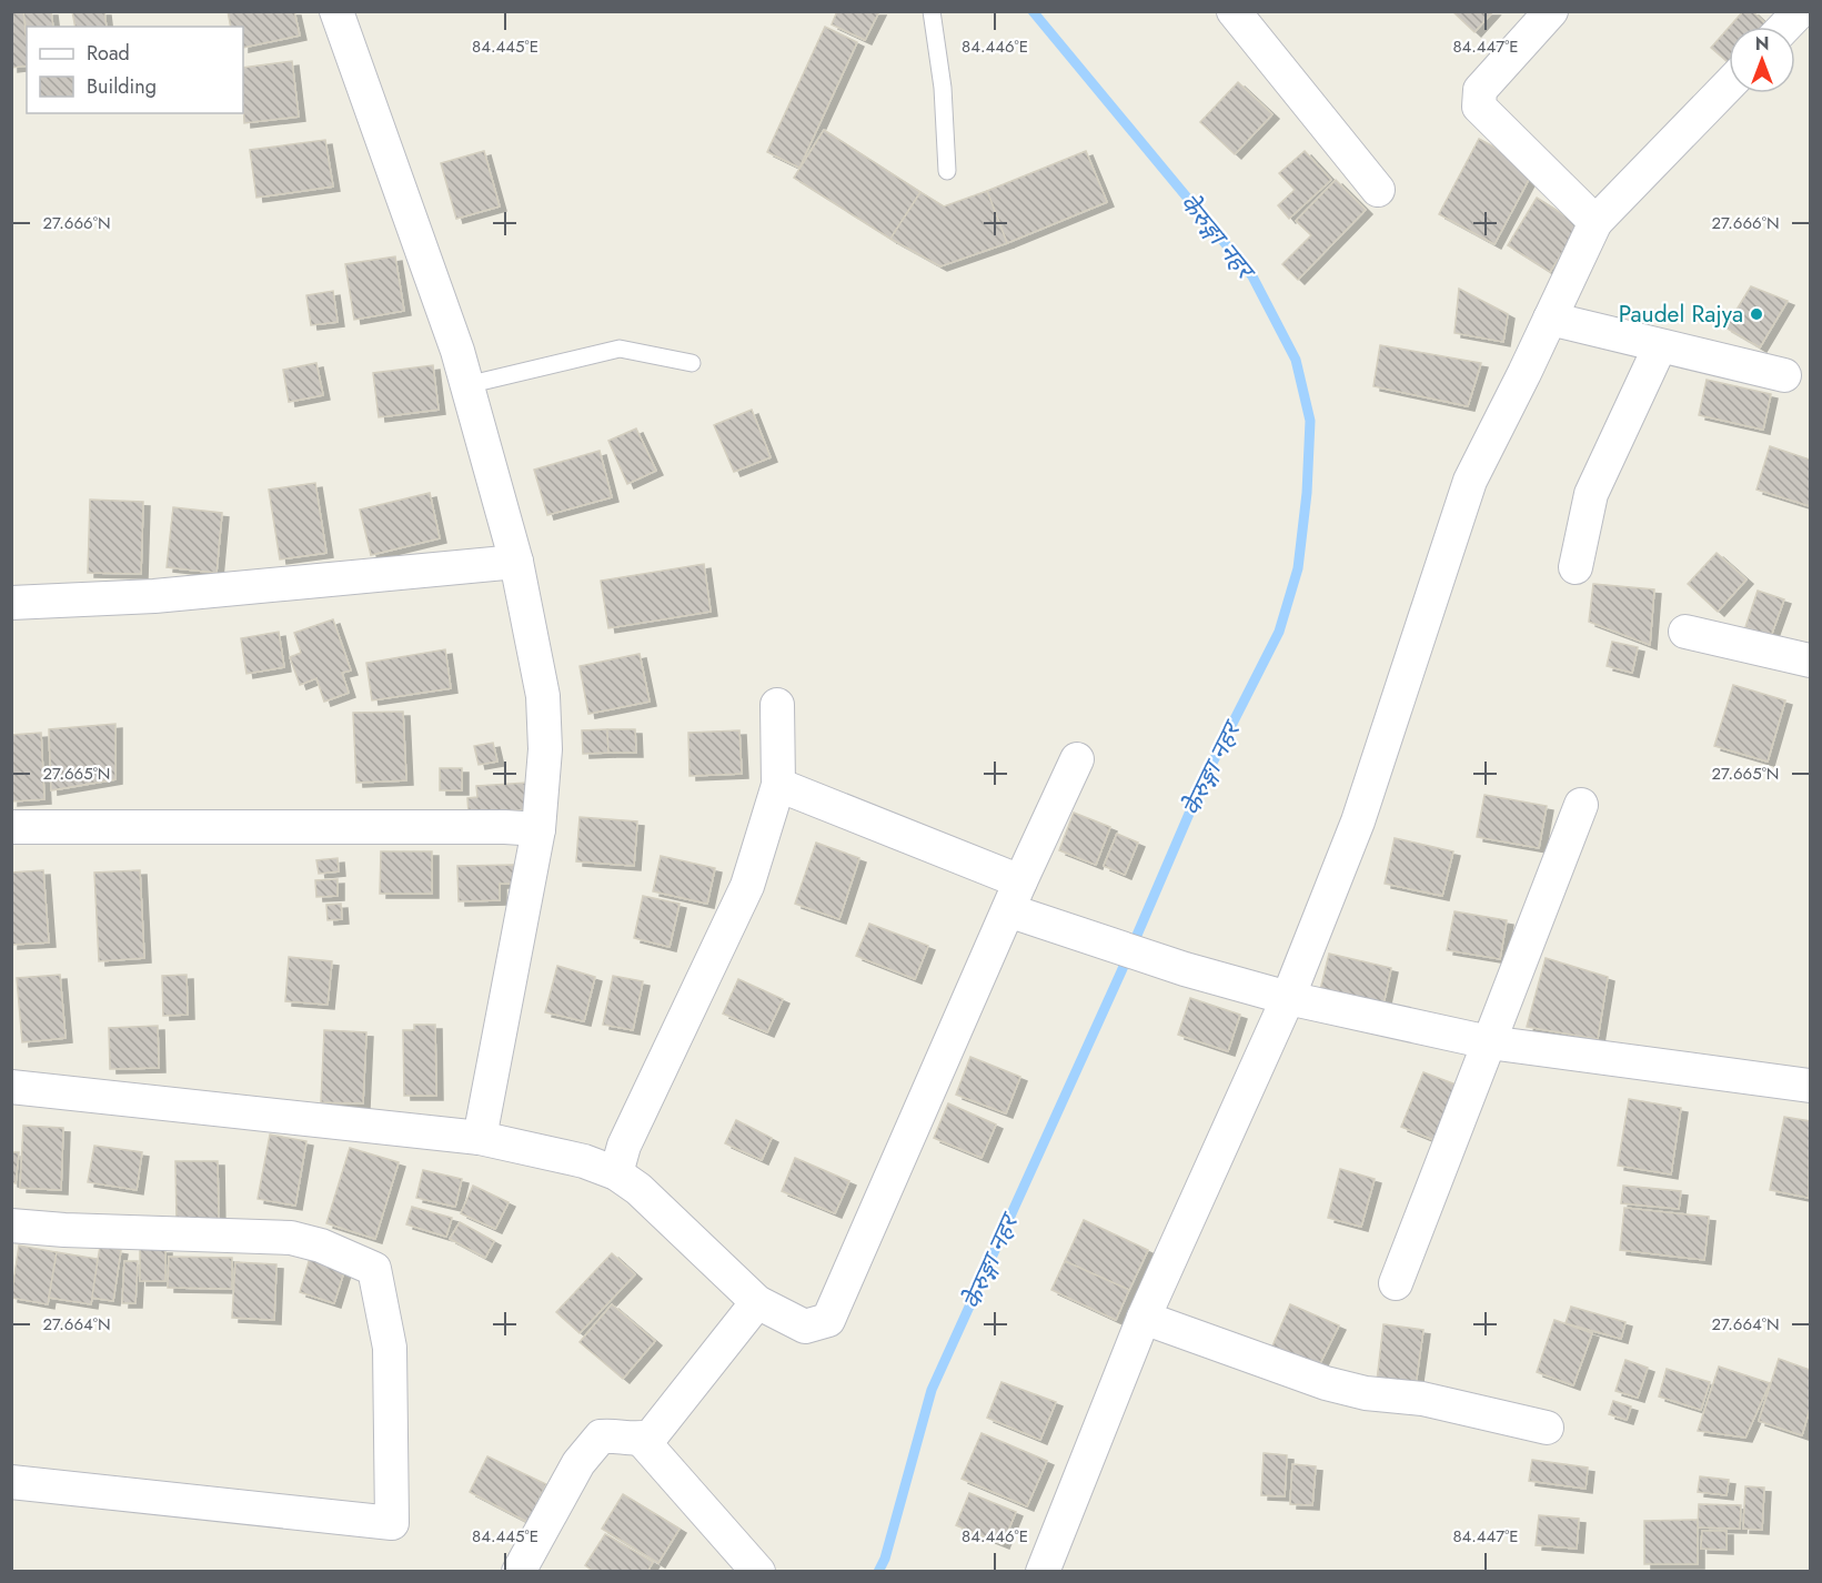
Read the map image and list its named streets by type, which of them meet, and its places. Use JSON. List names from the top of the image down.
{
  "water": ["केेरुङ्गा नहर"],
  "places": ["Paudel Rajya"],
  "legend": ["Road", "Building"],
  "north": "top",
  "coordinates": [
    "84.445°E",
    "84.446°E",
    "84.447°E",
    "27.666°N",
    "27.665°N",
    "27.664°N"
  ]
}
